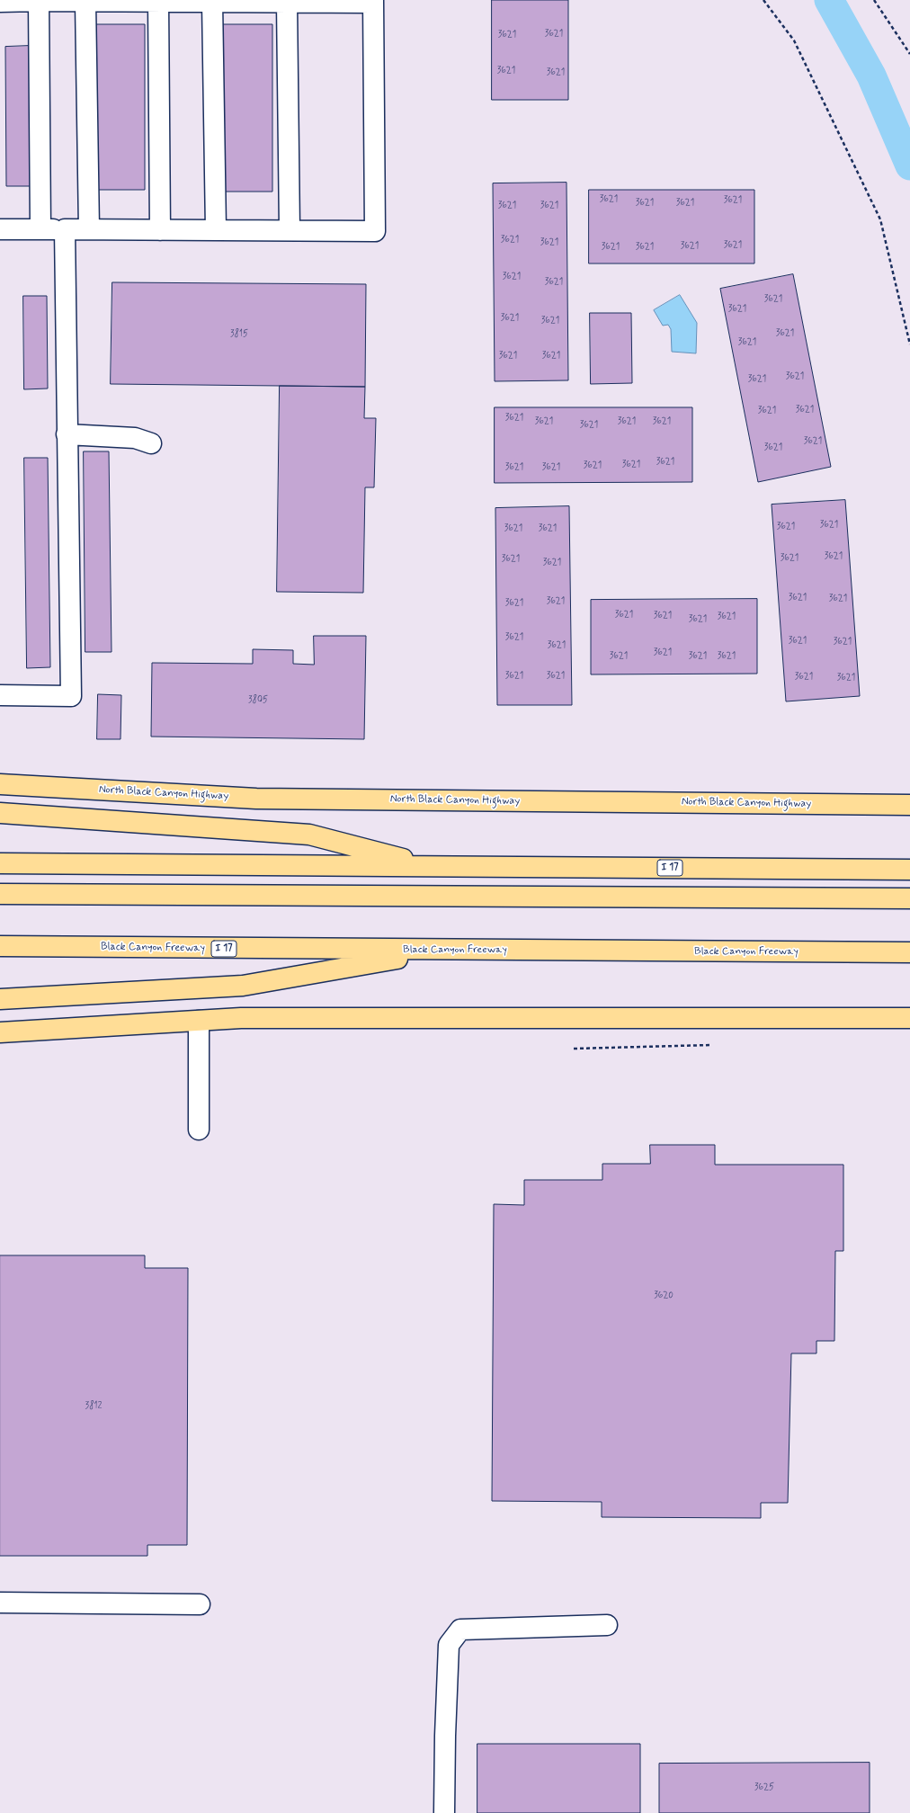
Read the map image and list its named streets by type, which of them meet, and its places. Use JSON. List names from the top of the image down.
{
  "streets": {
    "main road": ["North Black Canyon Highway", "I 17", "Black Canyon Freeway"]
  },
  "house_numbers": [
    "3621",
    "3621",
    "3621",
    "3621",
    "3621",
    "3621",
    "3621",
    "3621",
    "3621",
    "3621",
    "3621",
    "3621",
    "3621",
    "3621",
    "3621",
    "3621",
    "3621",
    "3621",
    "3621",
    "3621",
    "3621",
    "3621",
    "3621",
    "3815",
    "3621",
    "3621",
    "3621",
    "3621",
    "3621",
    "3621",
    "3621",
    "3621",
    "3621",
    "3621",
    "3621",
    "3621",
    "3621",
    "3621",
    "3621",
    "3621",
    "3621",
    "3621",
    "3621",
    "3621",
    "3621",
    "3621",
    "3621",
    "3621",
    "3621",
    "3621",
    "3621",
    "3621",
    "3621",
    "3621",
    "3621",
    "3621",
    "3621",
    "3621",
    "3621",
    "3621",
    "3621",
    "3621",
    "3621",
    "3621",
    "3621",
    "3621",
    "3621",
    "3621",
    "3621",
    "3621",
    "3621",
    "3805",
    "3620",
    "3812",
    "3625"
  ]
}
